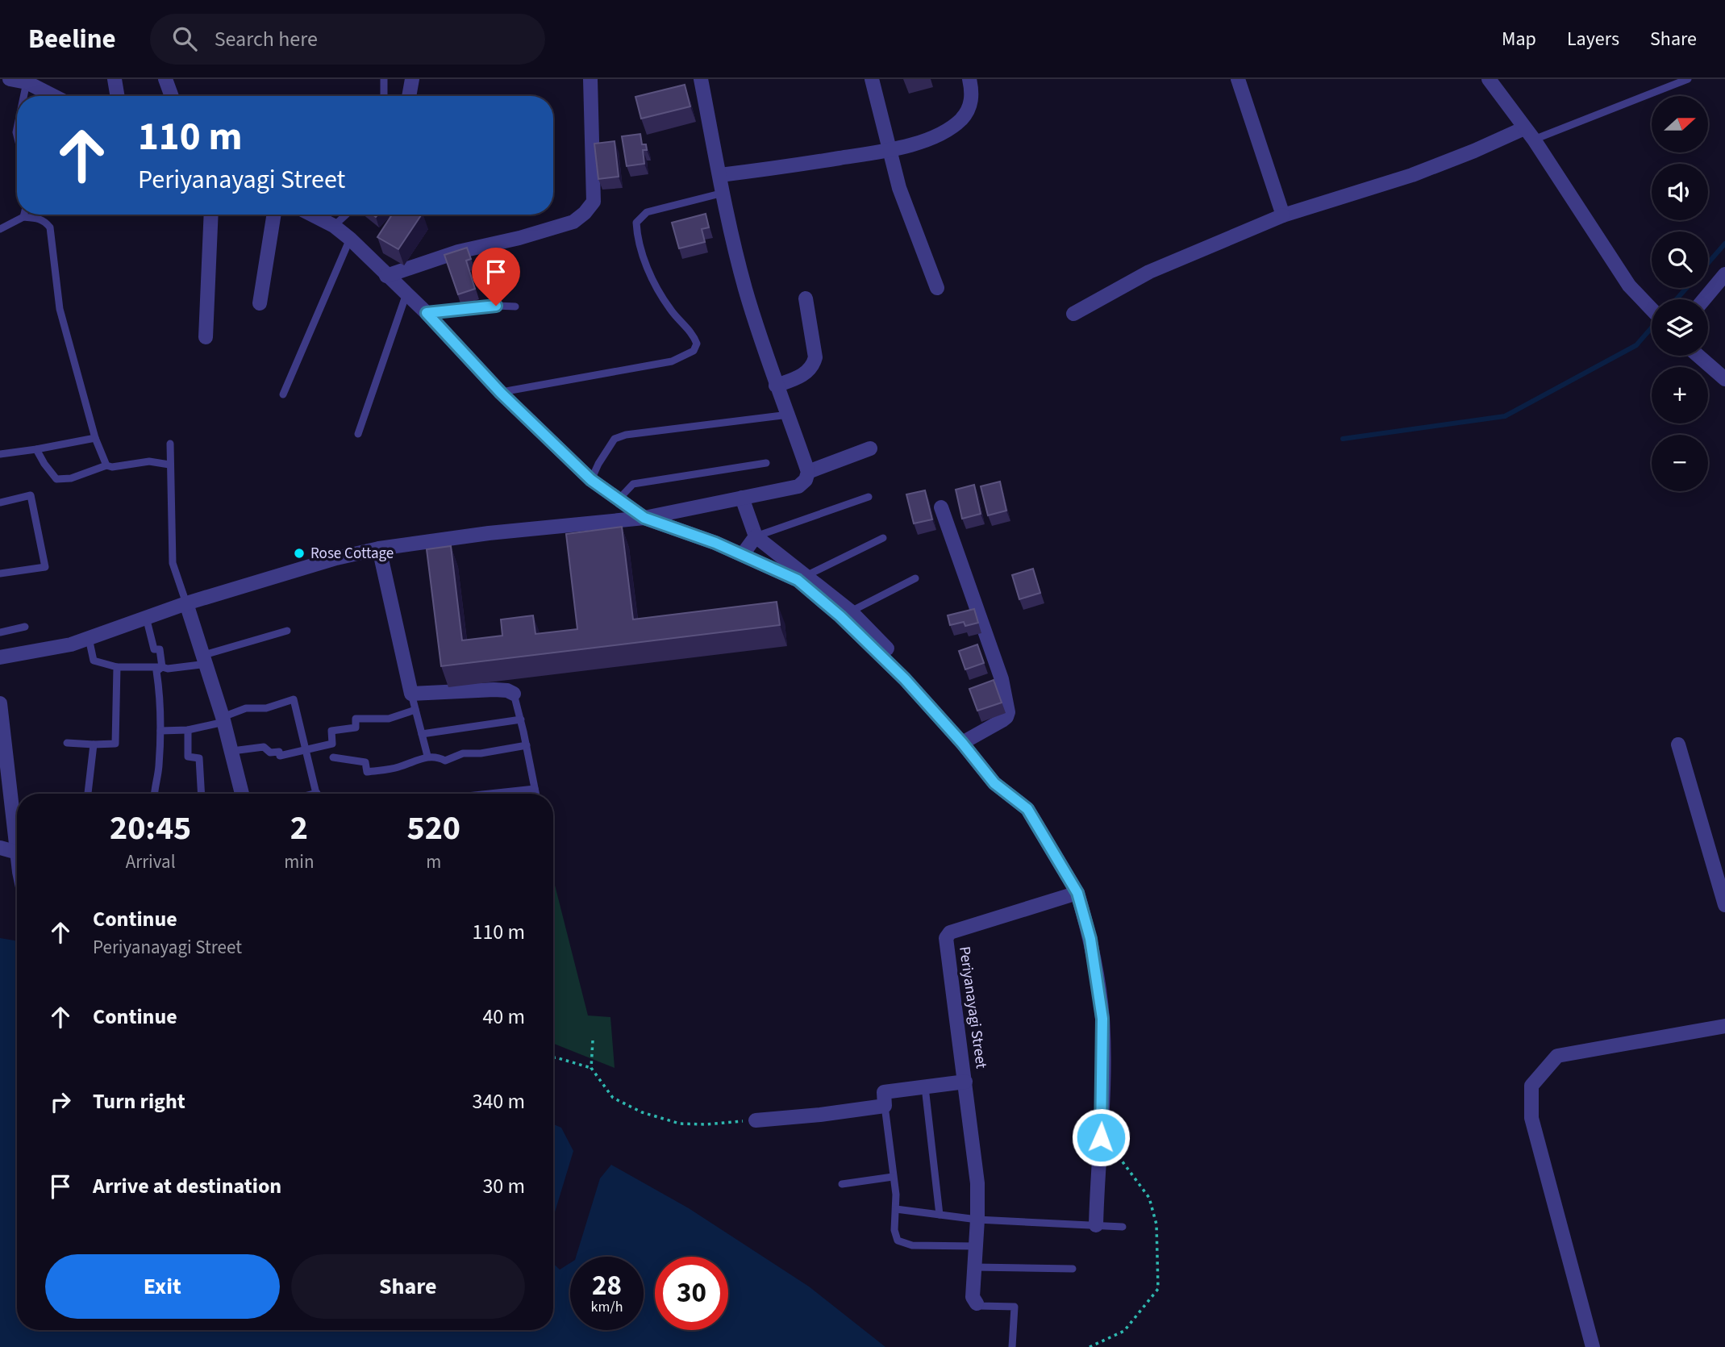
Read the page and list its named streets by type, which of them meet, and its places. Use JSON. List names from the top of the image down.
{
  "streets": {
    "street": ["Periyanayagi Street"]
  },
  "places": ["Rose Cottage"],
  "north": "right",
  "page": {
    "header": "Beeline",
    "search": "Search here",
    "nav": ["Map", "Layers", "Share"],
    "map_buttons": ["+", "−"],
    "turn": ["110 m", "Periyanayagi Street"],
    "eta": [
      "20:45",
      "Arrival",
      "2",
      "min",
      "520",
      "m"
    ],
    "list": [
      {
        "name": "Continue",
        "note": "Periyanayagi Street",
        "value": "110 m"
      },
      {
        "name": "Continue",
        "value": "40 m"
      },
      {
        "name": "Turn right",
        "value": "340 m"
      },
      {
        "name": "Arrive at destination",
        "value": "30 m"
      }
    ],
    "buttons": ["Exit", "Share"],
    "speed": "28 km/h",
    "limit": "30"
  }
}
